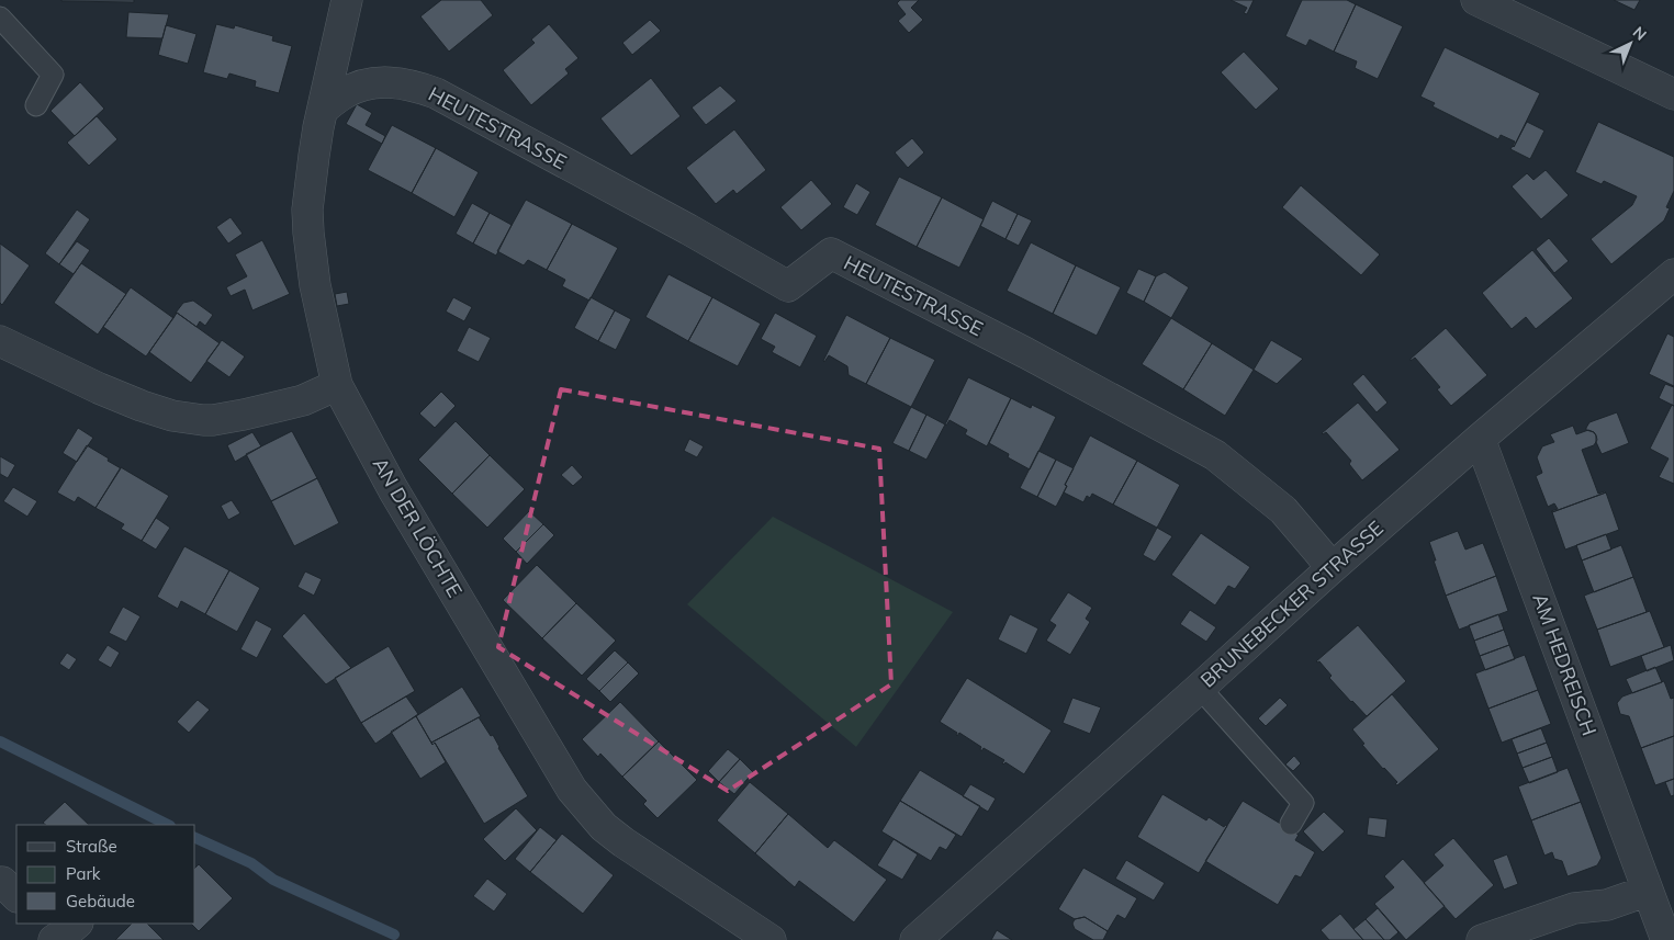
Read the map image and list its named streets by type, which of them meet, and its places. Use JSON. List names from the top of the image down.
{
  "streets": {
    "street": [
      "HEUTESTRASSE",
      "AN DER LÖCHTE",
      "BRUNEBECKER STRASSE",
      "AM HEDREISCH"
    ]
  },
  "crossings": [
    ["HEUTESTRASSE", "AN DER LÖCHTE"],
    ["HEUTESTRASSE", "BRUNEBECKER STRASSE"],
    ["BRUNEBECKER STRASSE", "AM HEDREISCH"]
  ],
  "legend": ["Straße", "Park", "Gebäude"],
  "north": "top right"
}
